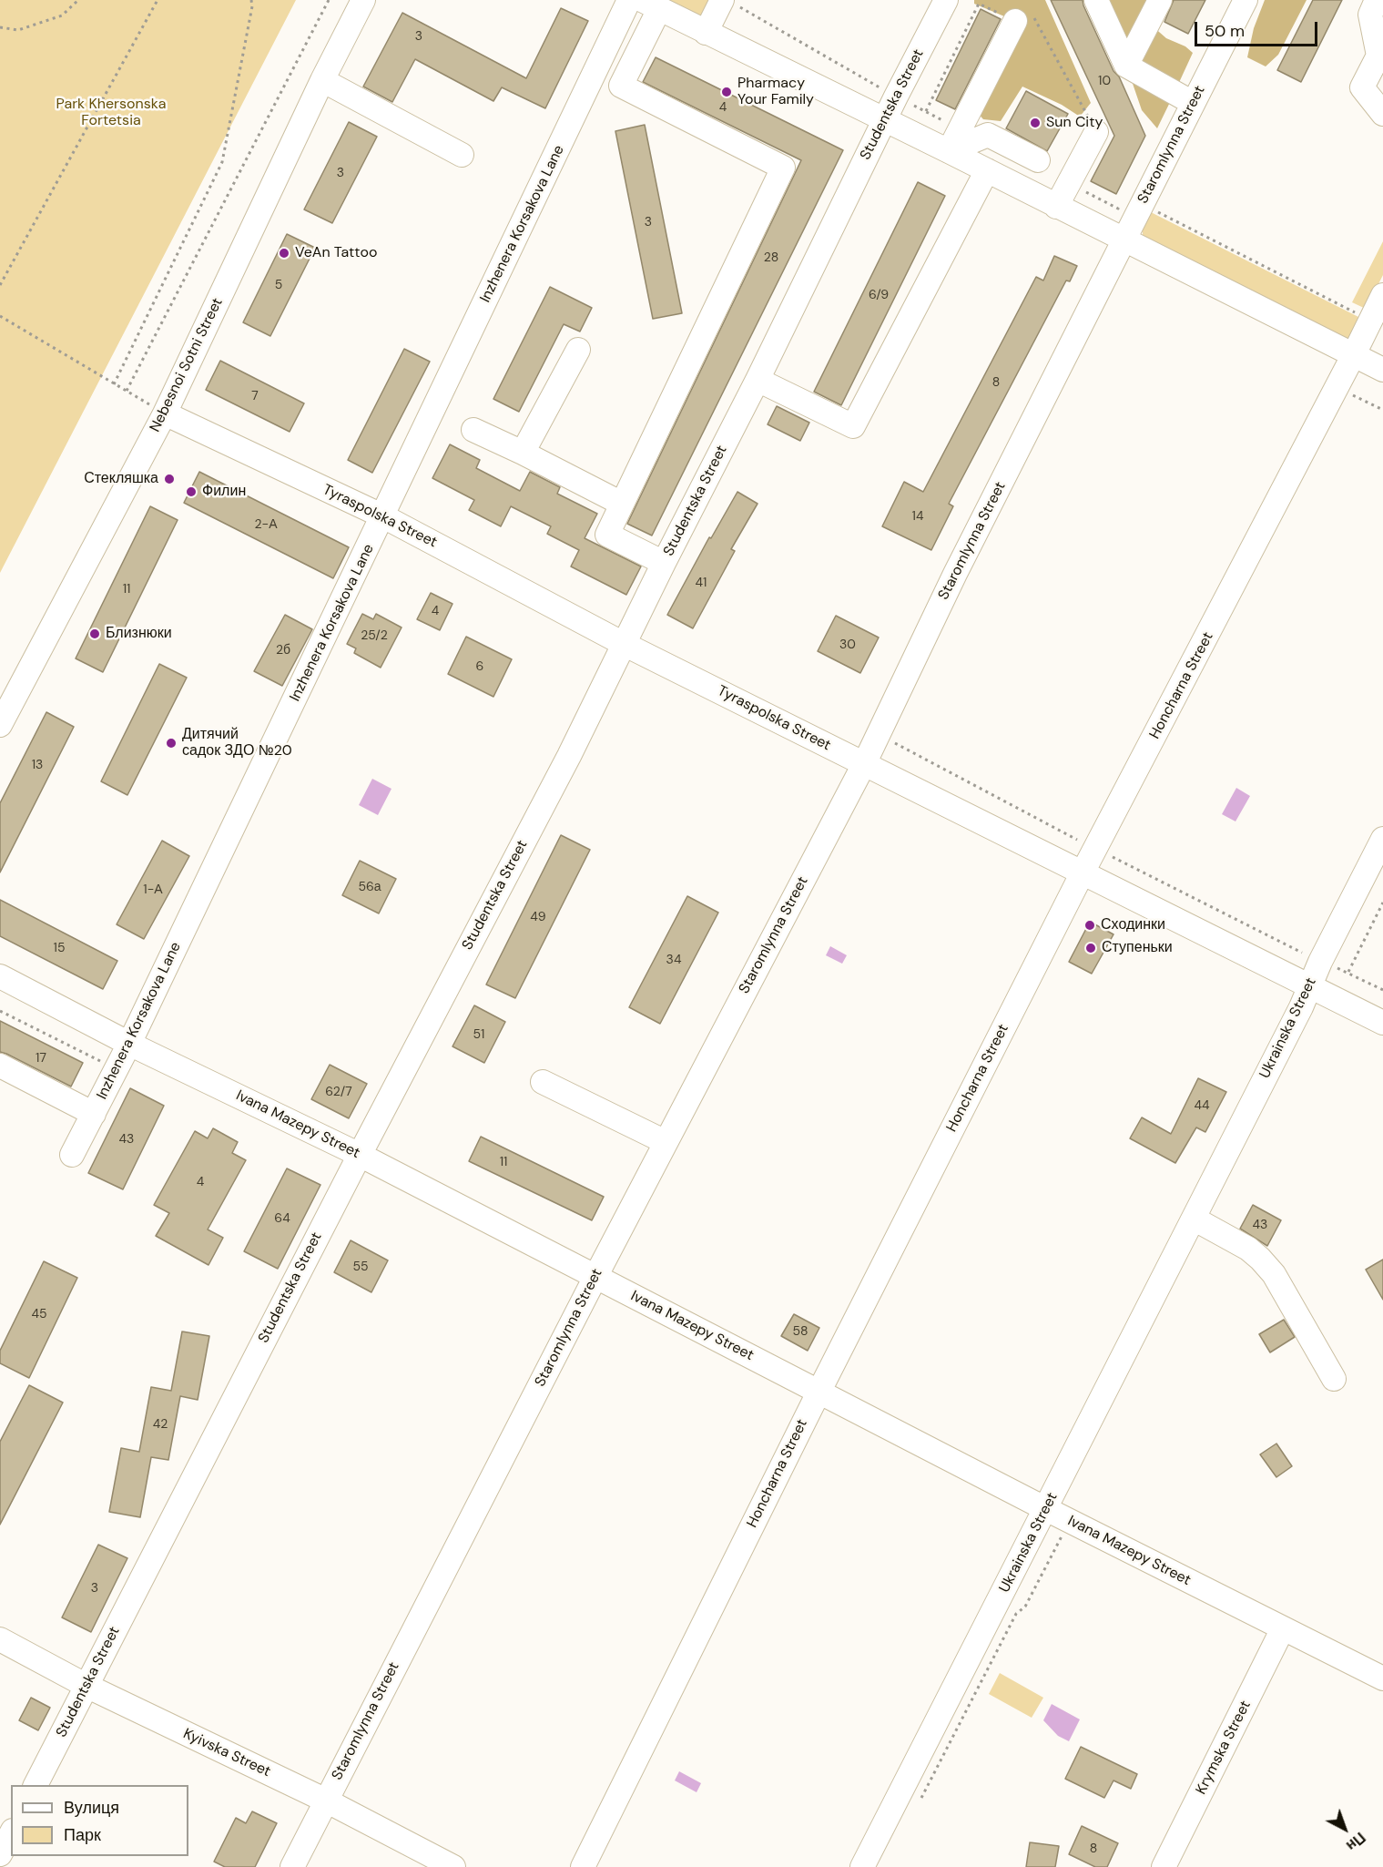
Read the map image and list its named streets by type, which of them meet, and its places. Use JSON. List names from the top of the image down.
{
  "streets": {
    "street": [
      "Studentska Street",
      "Staromlynna Street",
      "Inzhenera Korsakova Lane",
      "Nebesnoi Sotni Street",
      "Tyraspolska Street",
      "Honcharna Street",
      "Ukrainska Street",
      "Ivana Mazepy Street",
      "Krymska Street",
      "Kyivska Street"
    ]
  },
  "crossings": [
    ["Studentska Street", "Tyraspolska Street"],
    ["Studentska Street", "Ivana Mazepy Street"],
    ["Studentska Street", "Kyivska Street"],
    ["Staromlynna Street", "Tyraspolska Street"],
    ["Staromlynna Street", "Ivana Mazepy Street"],
    ["Staromlynna Street", "Kyivska Street"],
    ["Inzhenera Korsakova Lane", "Tyraspolska Street"],
    ["Inzhenera Korsakova Lane", "Ivana Mazepy Street"],
    ["Nebesnoi Sotni Street", "Tyraspolska Street"],
    ["Tyraspolska Street", "Honcharna Street"],
    ["Tyraspolska Street", "Ukrainska Street"],
    ["Honcharna Street", "Ivana Mazepy Street"],
    ["Ukrainska Street", "Ivana Mazepy Street"],
    ["Ivana Mazepy Street", "Krymska Street"]
  ],
  "parks": ["Park Khersonska Fortetsia"],
  "places": [
    "Pharmacy Your Family",
    "Sun City",
    "VeAn Tattoo",
    "Стекляшка",
    "Филин",
    "Близнюки",
    "Дитячий садок ЗДО №20",
    "Сходинки",
    "Ступеньки"
  ],
  "house_numbers": [
    "3",
    "10",
    "4",
    "3",
    "3",
    "28",
    "5",
    "6/9",
    "8",
    "7",
    "14",
    "2-А",
    "41",
    "11",
    "4",
    "25/2",
    "30",
    "2б",
    "6",
    "13",
    "56а",
    "1-А",
    "49",
    "15",
    "34",
    "51",
    "17",
    "62/7",
    "44",
    "43",
    "11",
    "4",
    "64",
    "43",
    "55",
    "45",
    "58",
    "42",
    "3",
    "8"
  ],
  "legend": ["Вулиця", "Парк"],
  "scale_bar": "50 m",
  "north": "bottom right"
}
